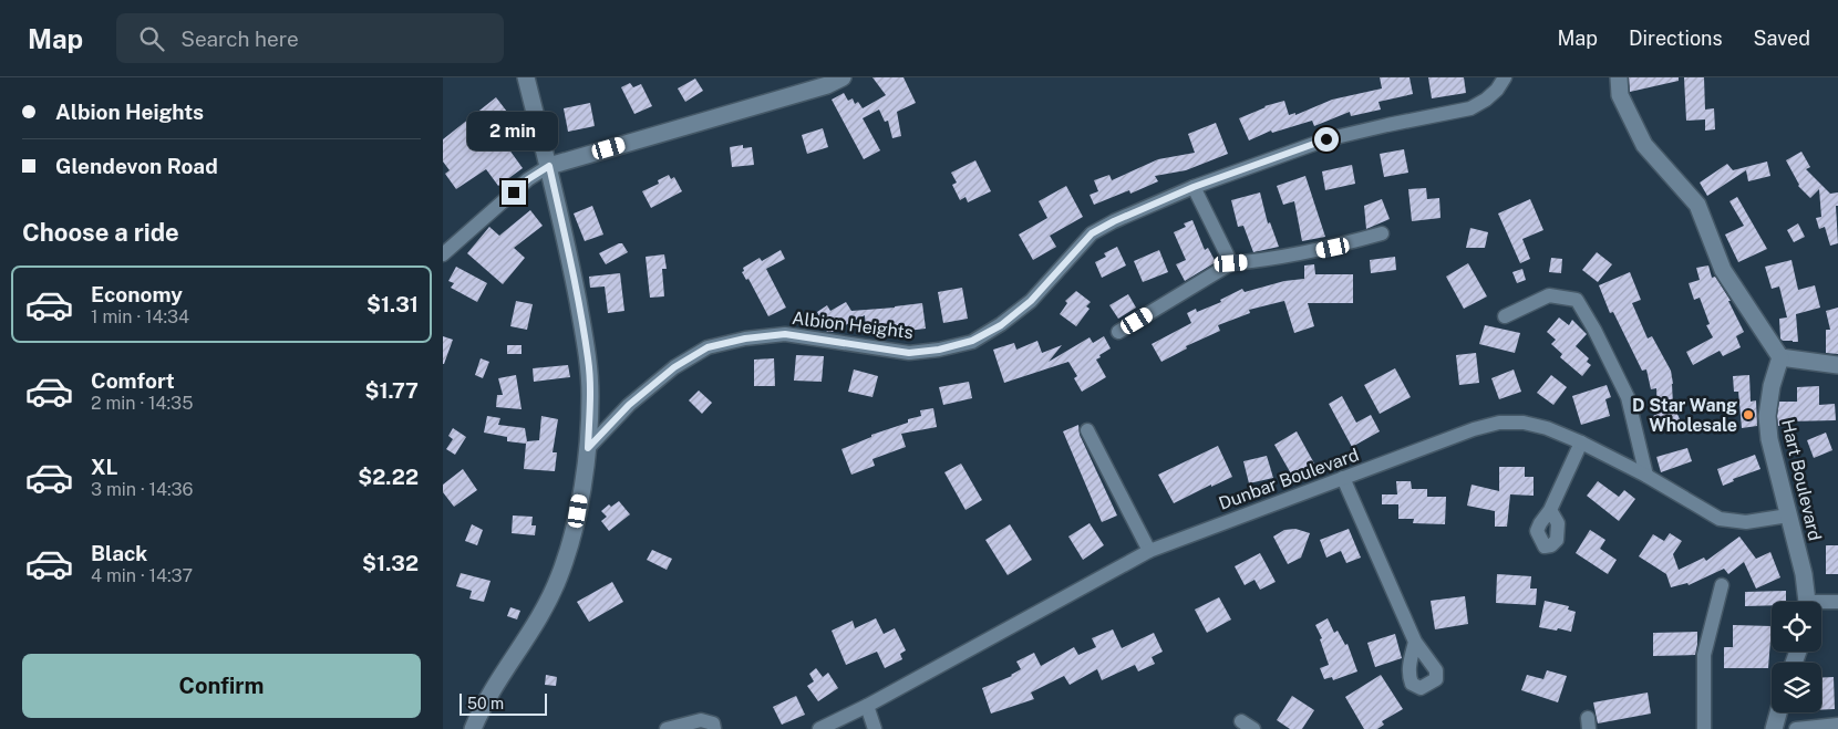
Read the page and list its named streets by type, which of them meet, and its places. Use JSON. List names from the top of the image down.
{
  "streets": {
    "street": ["Albion Heights", "Dunbar Boulevard", "Hart Boulevard"]
  },
  "crossings": [
    ["Dunbar Boulevard", "Hart Boulevard"]
  ],
  "places": ["D Star Wang Wholesale"],
  "scale_bar": "50 m",
  "page": {
    "header": "Map",
    "search": "Search here",
    "nav": ["Map", "Directions", "Saved"],
    "banner": ["Albion Heights", "Glendevon Road"],
    "bubble": "2 min",
    "heading": "Choose a ride",
    "list": [
      {
        "name": "Economy",
        "note": "1 min · 14:34",
        "value": "$1.31"
      },
      {
        "name": "Comfort",
        "note": "2 min · 14:35",
        "value": "$1.77"
      },
      {
        "name": "XL",
        "note": "3 min · 14:36",
        "value": "$2.22"
      },
      {
        "name": "Black",
        "note": "4 min · 14:37",
        "value": "$1.32"
      }
    ],
    "buttons": "Confirm",
    "scale": "50 m"
  }
}
